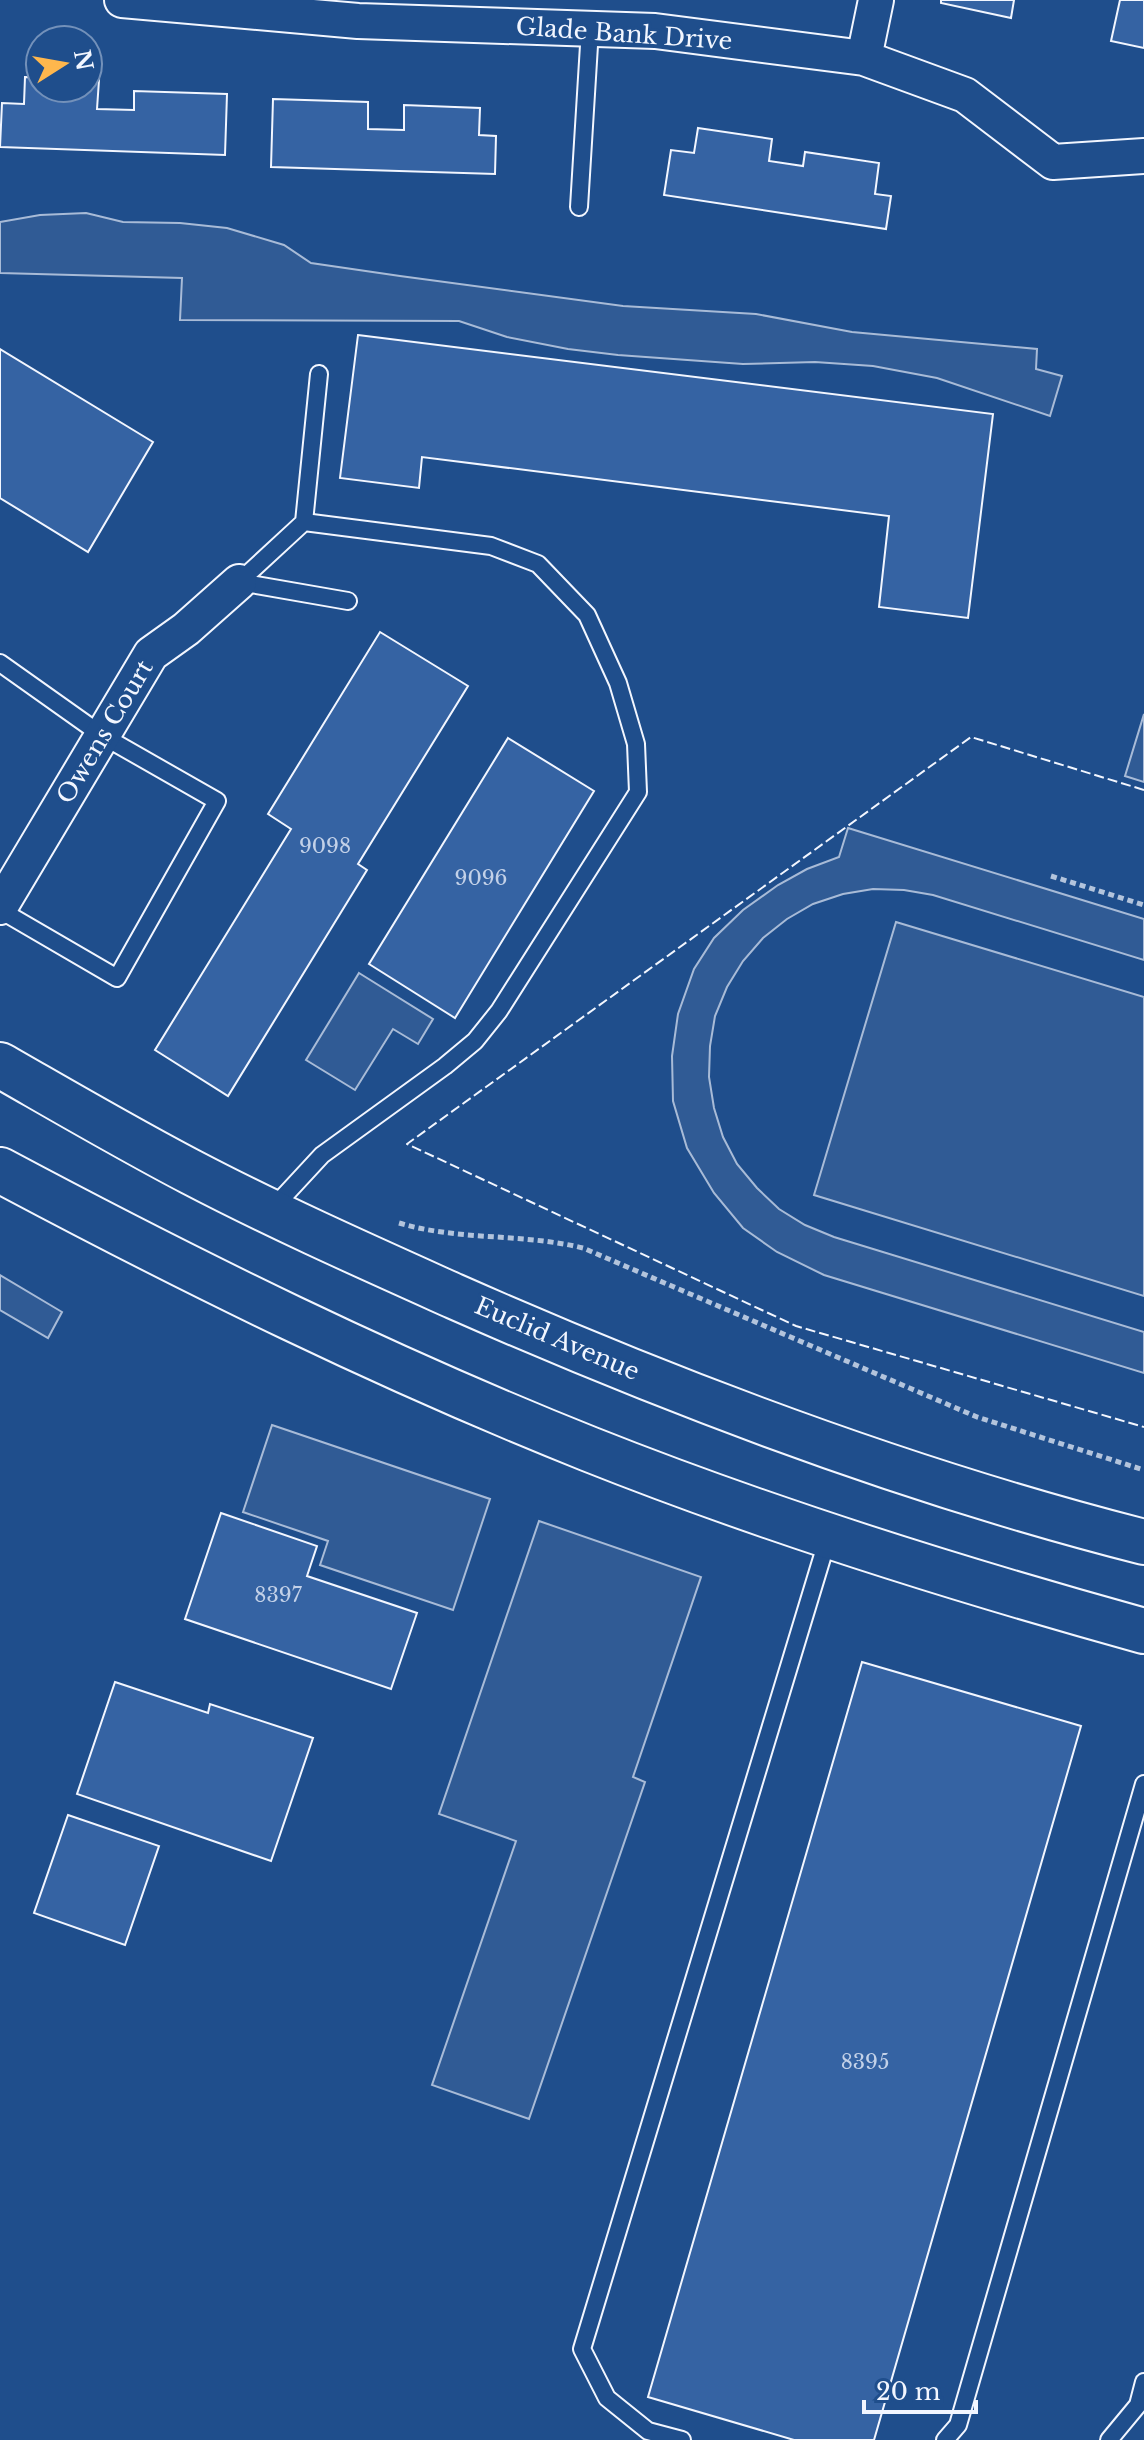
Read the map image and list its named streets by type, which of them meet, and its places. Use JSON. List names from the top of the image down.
{
  "streets": {
    "street": ["Glade Bank Drive", "Owens Court", "Euclid Avenue"]
  },
  "house_numbers": [
    "9098",
    "9096",
    "8397",
    "8395"
  ],
  "scale_bar": "20 m",
  "north": "right"
}
